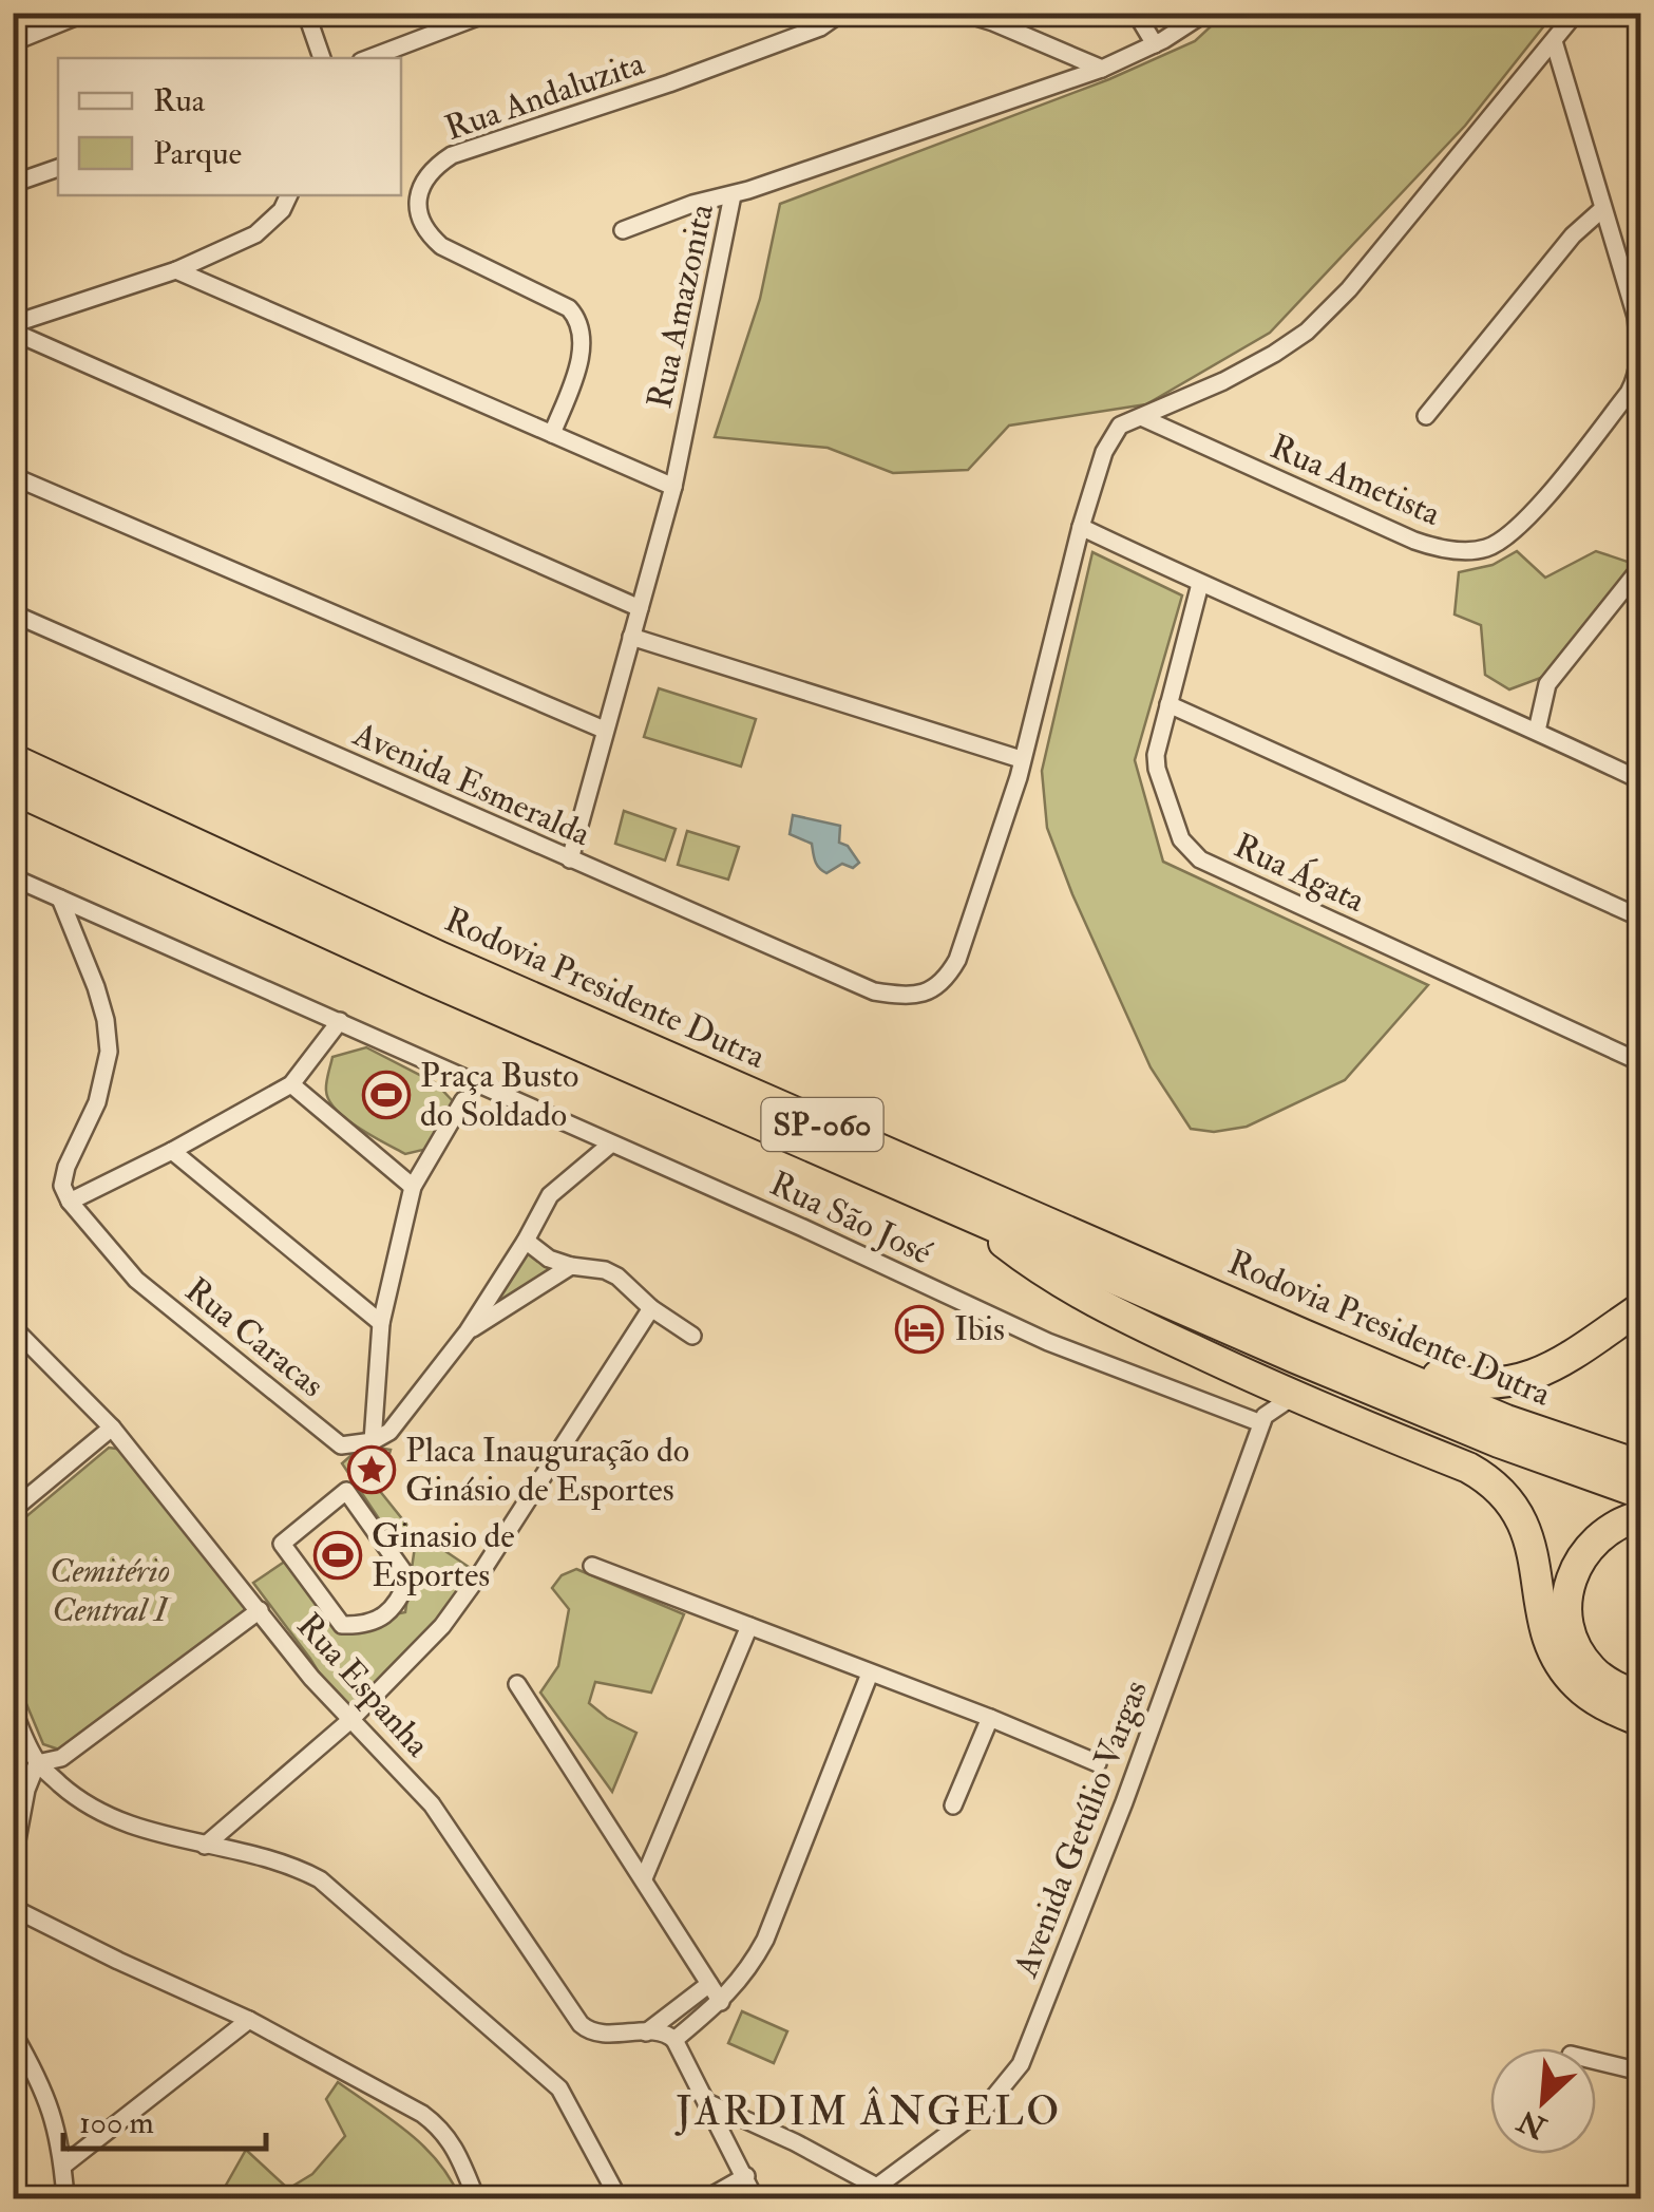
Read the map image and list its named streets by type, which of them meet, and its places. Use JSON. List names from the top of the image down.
{
  "streets": {
    "highway": ["Rodovia Presidente Dutra", "SP-060"],
    "street": [
      "Rua Andaluzita",
      "Rua Amazonita",
      "Rua Ametista",
      "Avenida Esmeralda",
      "Rua Ágata",
      "Rua São José",
      "Rua Caracas",
      "Rua Espanha",
      "Avenida Getúlio Vargas"
    ]
  },
  "crossings": [
    ["Rua Amazonita", "Avenida Esmeralda"],
    ["Rua São José", "Avenida Getúlio Vargas"]
  ],
  "districts": ["JARDIM ÂNGELO"],
  "parks": ["Cemitério Central I"],
  "places": {
    "sports": ["Praça Busto do Soldado", "Ginasio de Esportes"],
    "hotel": ["Ibis"],
    "place": ["Placa Inauguração do Ginásio de Esportes"]
  },
  "legend": ["Rua", "Parque"],
  "scale_bar": "100 m",
  "north": "bottom left"
}
